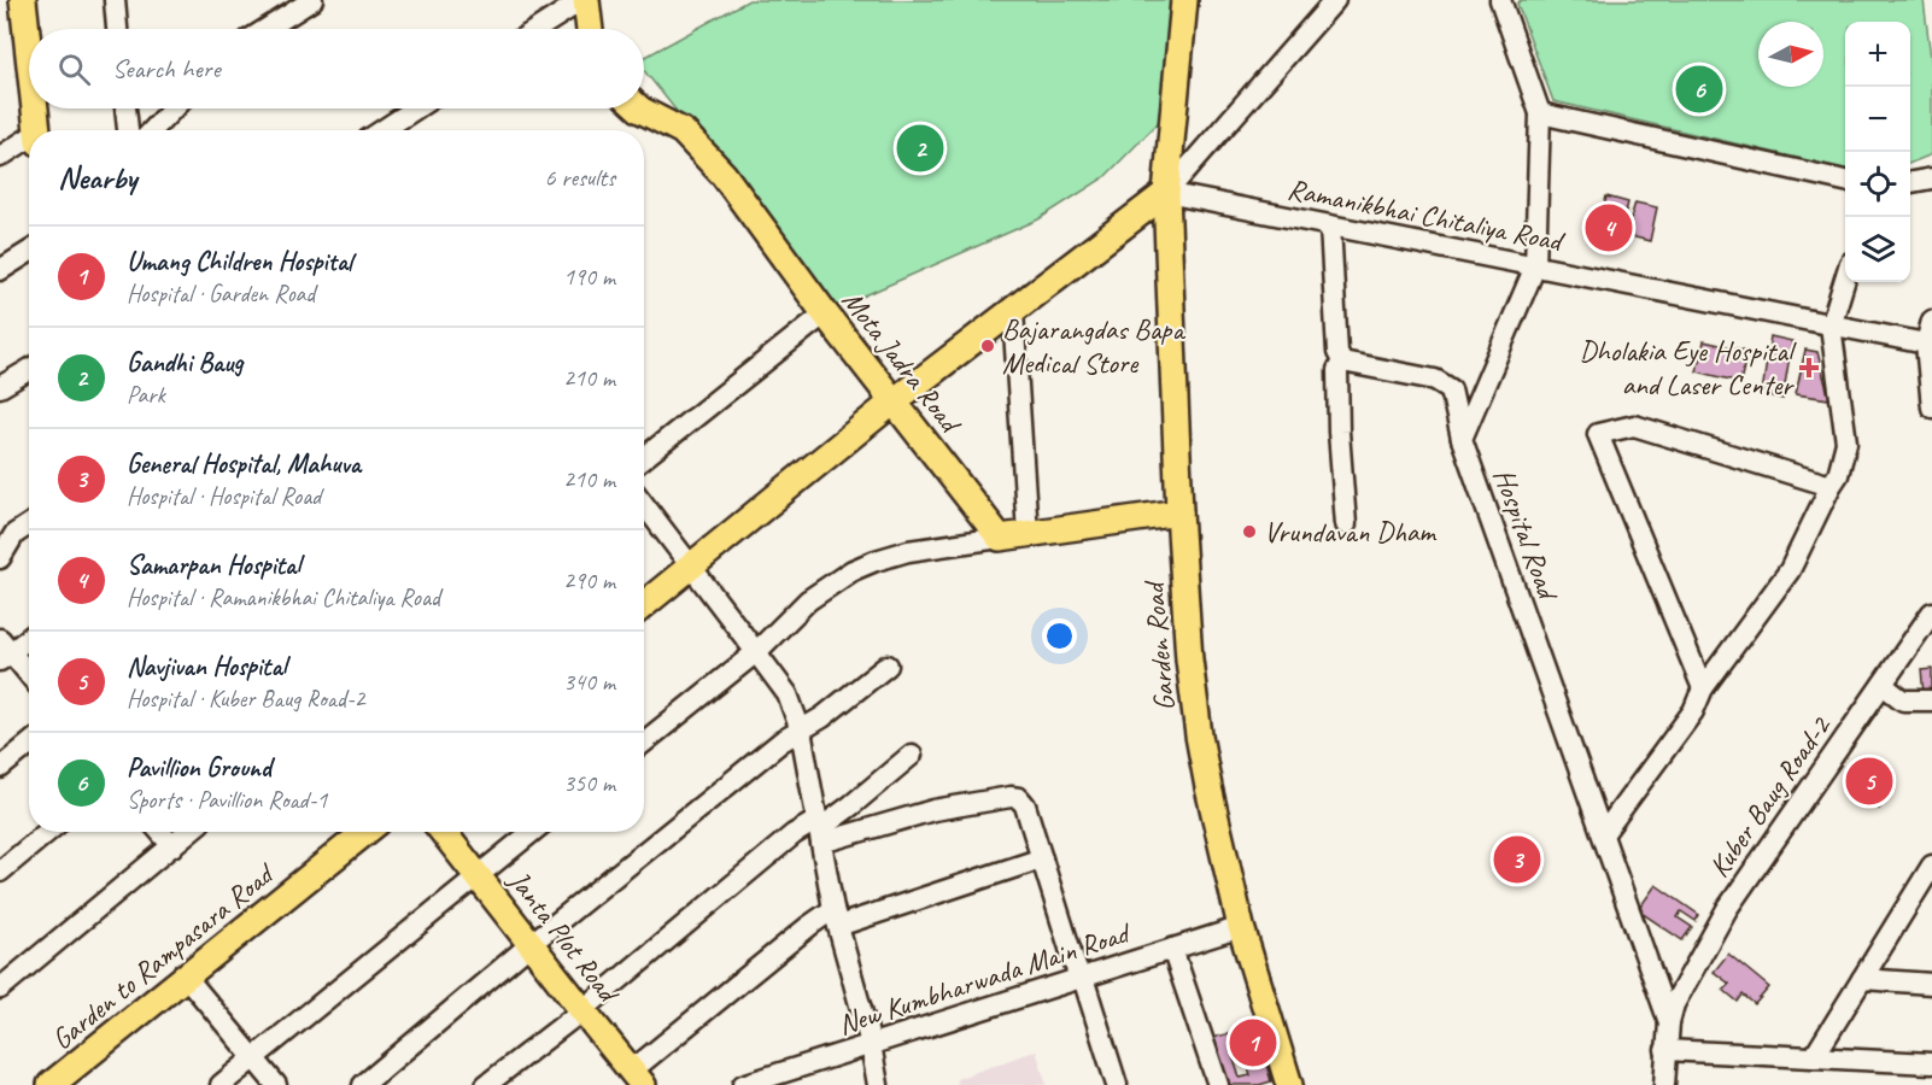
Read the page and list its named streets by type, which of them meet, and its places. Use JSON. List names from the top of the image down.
{
  "streets": {
    "main road": [
      "Mota Jadra Road",
      "Garden Road",
      "Janta Plot Road",
      "Garden to Rampasara Road"
    ],
    "street": [
      "Ramanikbhai Chitaliya Road",
      "Hospital Road",
      "Kuber Baug Road-2",
      "New Kumbharwada Main Road"
    ]
  },
  "crossings": [
    ["Ramanikbhai Chitaliya Road", "Garden Road"],
    ["Hospital Road", "Kuber Baug Road-2"],
    ["Garden Road", "New Kumbharwada Main Road"]
  ],
  "places": {
    "other": ["Bajarangdas Bapa Medical Store", "Vrundavan Dham"],
    "health": ["Dholakia Eye Hospital and Laser Center"]
  },
  "north": "right",
  "page": {
    "map_buttons": ["+", "−"],
    "search": "Search here",
    "pins": [
      "6",
      "2",
      "4",
      "5",
      "3",
      "1"
    ],
    "heading": ["Nearby", "6 results"],
    "list": [
      {
        "mark": "1",
        "name": "Umang Children Hospital",
        "note": "Hospital · Garden Road",
        "value": "190 m"
      },
      {
        "mark": "2",
        "name": "Gandhi Baug",
        "note": "Park",
        "value": "210 m"
      },
      {
        "mark": "3",
        "name": "General Hospital, Mahuva",
        "note": "Hospital · Hospital Road",
        "value": "210 m"
      },
      {
        "mark": "4",
        "name": "Samarpan Hospital",
        "note": "Hospital · Ramanikbhai Chitaliya Road",
        "value": "290 m"
      },
      {
        "mark": "5",
        "name": "Navjivan Hospital",
        "note": "Hospital · Kuber Baug Road-2",
        "value": "340 m"
      },
      {
        "mark": "6",
        "name": "Pavillion Ground",
        "note": "Sports · Pavillion Road-1",
        "value": "350 m"
      }
    ]
  }
}
